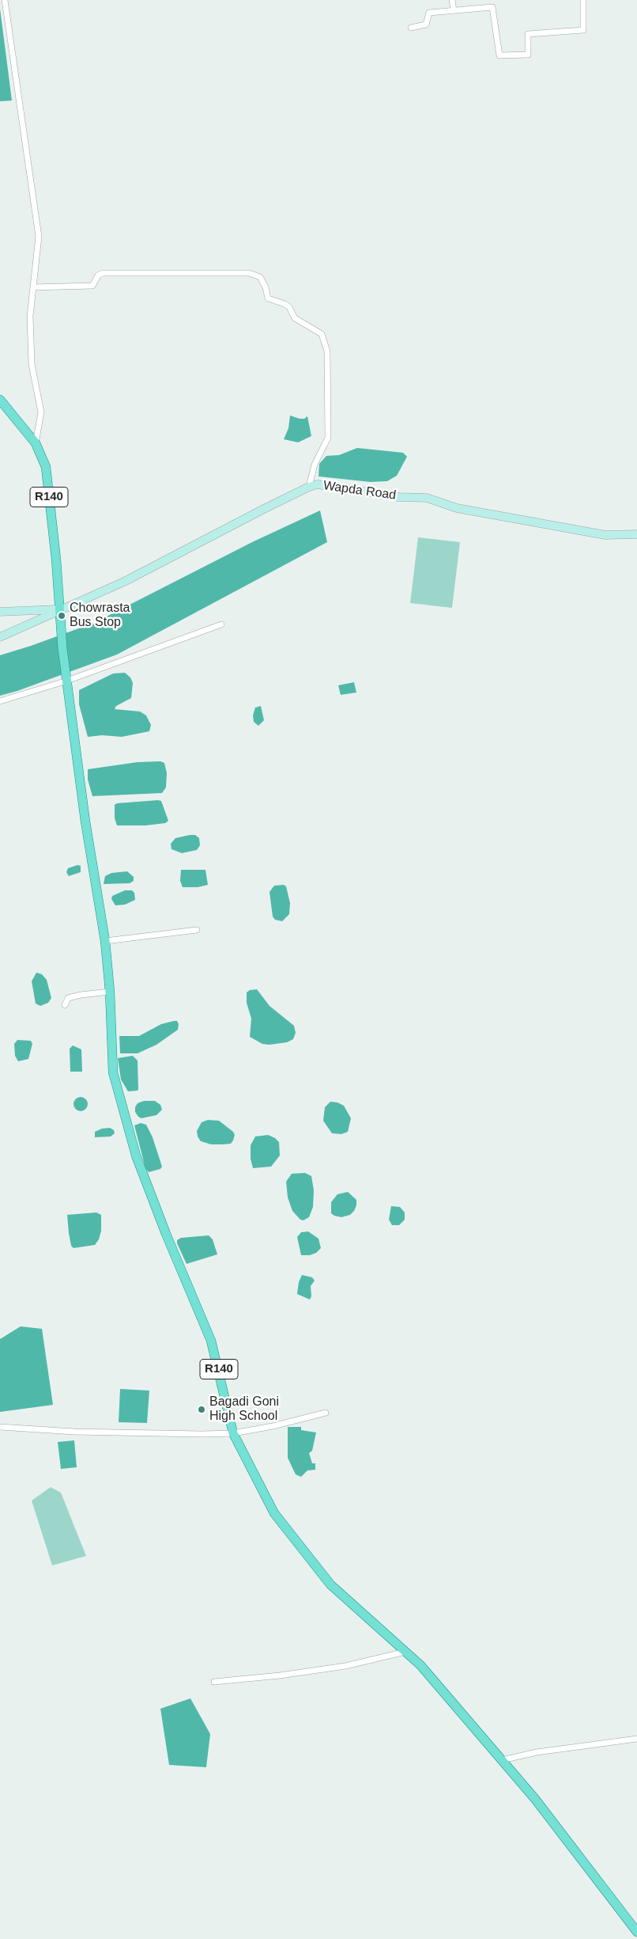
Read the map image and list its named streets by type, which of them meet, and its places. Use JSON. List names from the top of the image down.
{
  "streets": {
    "main road": ["Wapda Road", "R140"]
  },
  "crossings": [
    ["Wapda Road", "R140"]
  ],
  "places": ["Chowrasta Bus Stop", "Bagadi Goni High School"]
}
